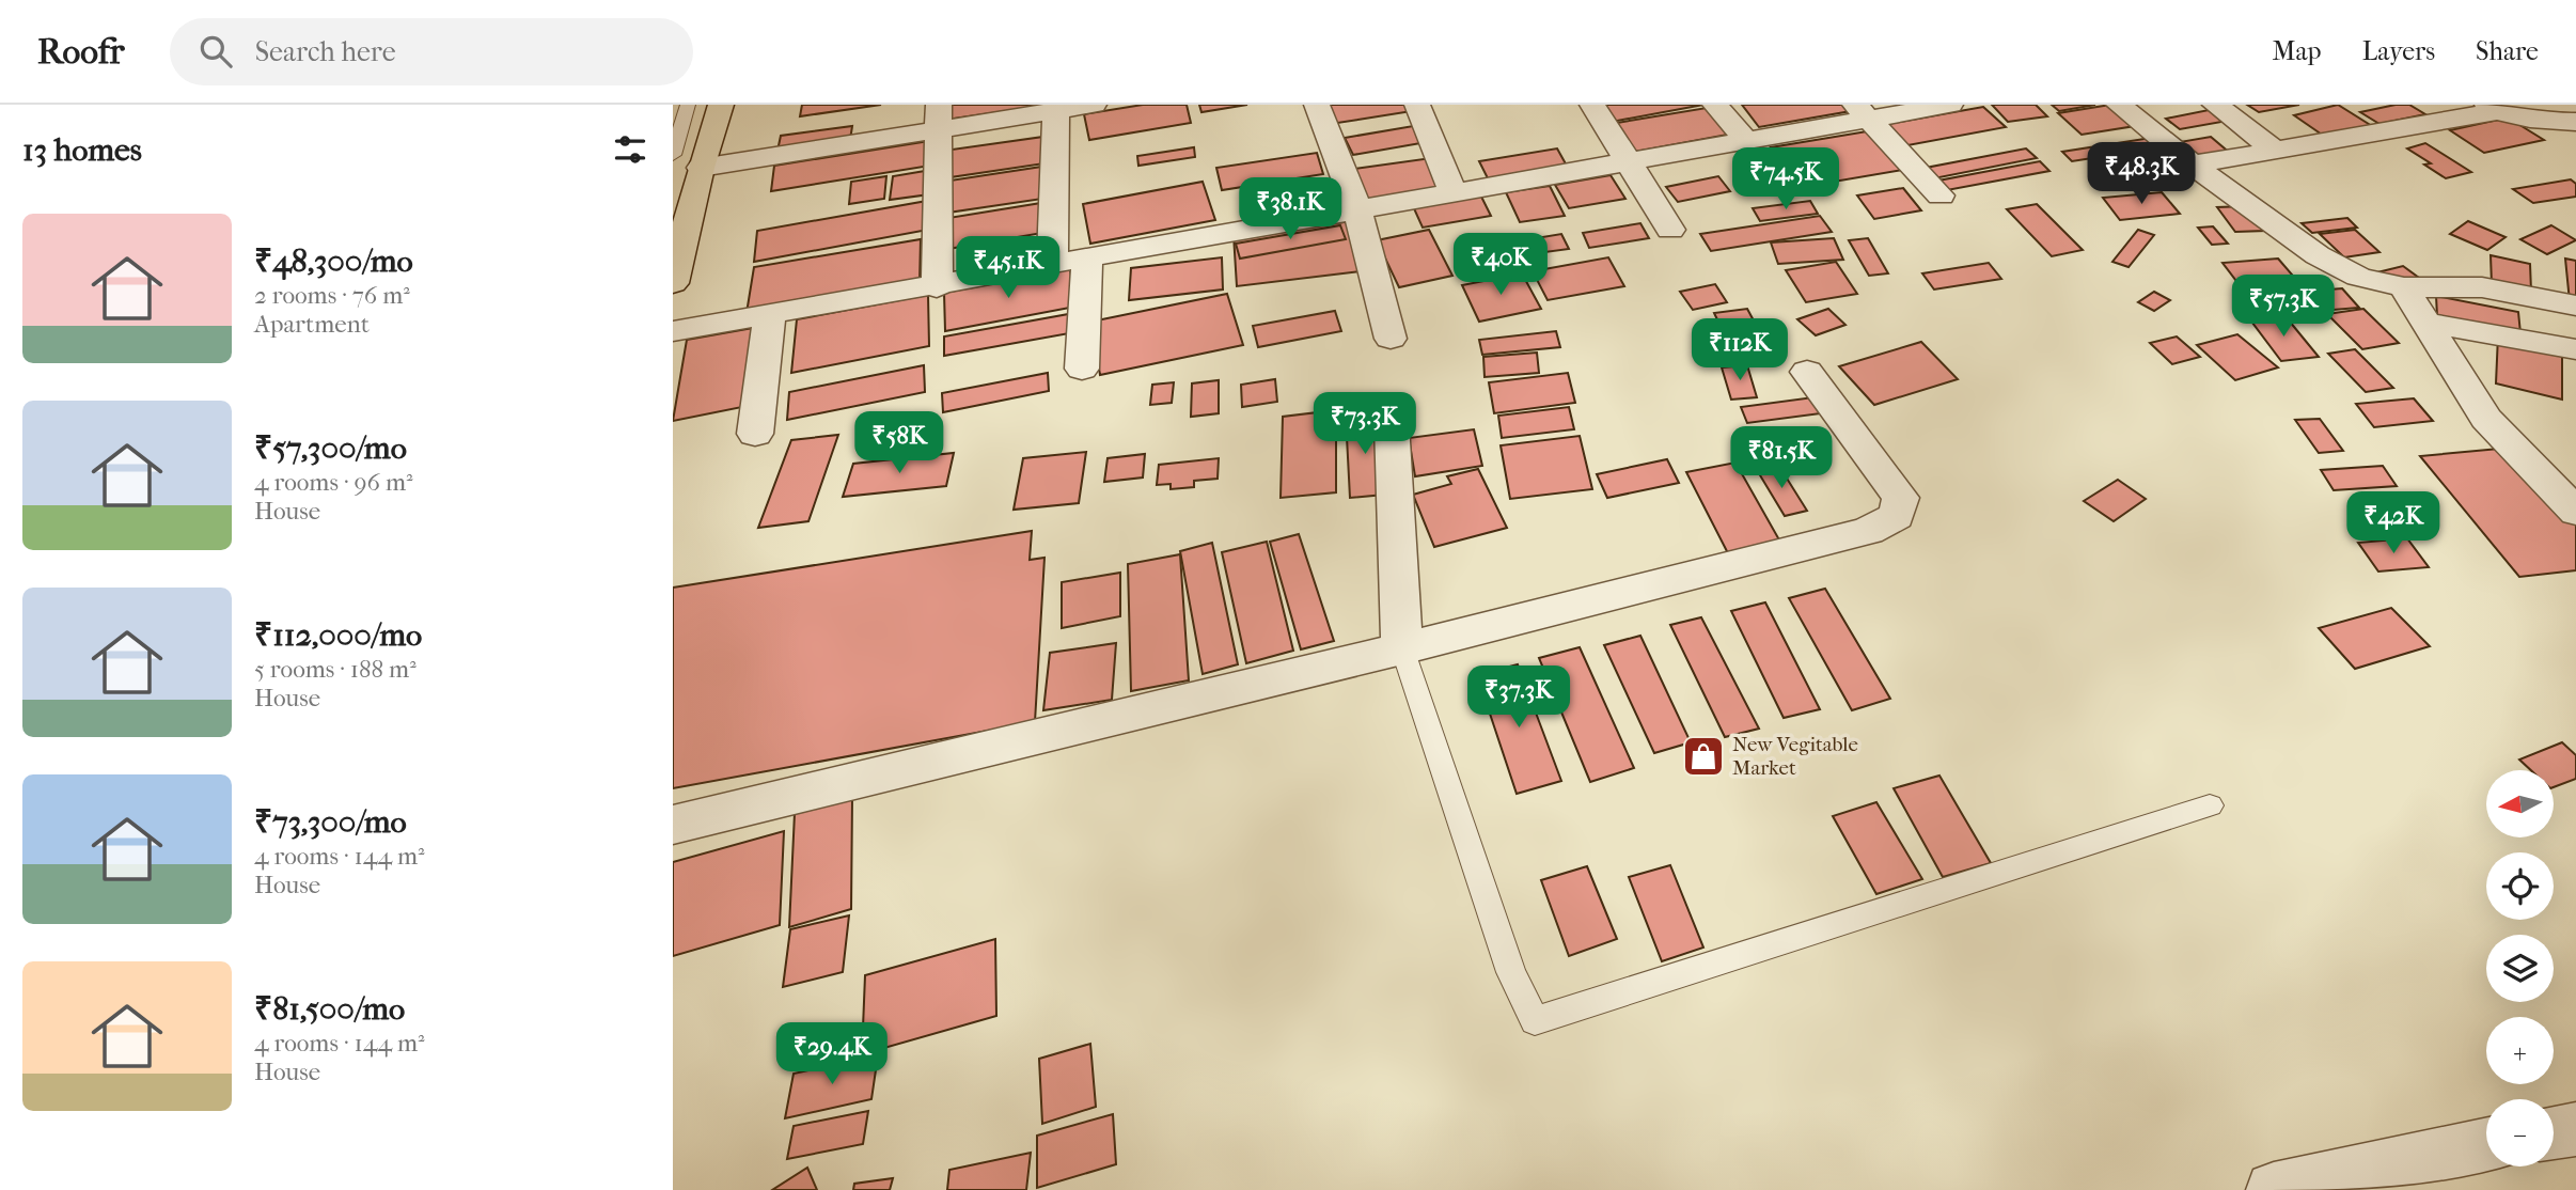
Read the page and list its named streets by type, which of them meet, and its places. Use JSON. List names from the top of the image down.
{
  "places": {
    "shop": ["New Vegitable Market"]
  },
  "north": "left",
  "page": {
    "header": "Roofr",
    "search": "Search here",
    "nav": ["Map", "Layers", "Share"],
    "heading": "13 homes",
    "price": [
      "₹48.3K",
      "₹74.5K",
      "₹38.1K",
      "₹40K",
      "₹45.1K",
      "₹57.3K",
      "₹112K",
      "₹73.3K",
      "₹58K",
      "₹81.5K",
      "₹42K",
      "₹37.3K",
      "₹29.4K"
    ],
    "list": [
      {
        "name": "₹48,300/mo",
        "note": "2 rooms · 76 m² · Apartment"
      },
      {
        "name": "₹57,300/mo",
        "note": "4 rooms · 96 m² · House"
      },
      {
        "name": "₹112,000/mo",
        "note": "5 rooms · 188 m² · House"
      },
      {
        "name": "₹73,300/mo",
        "note": "4 rooms · 144 m² · House"
      },
      {
        "name": "₹81,500/mo",
        "note": "4 rooms · 144 m² · House"
      }
    ],
    "map_buttons": ["+", "−"]
  }
}
